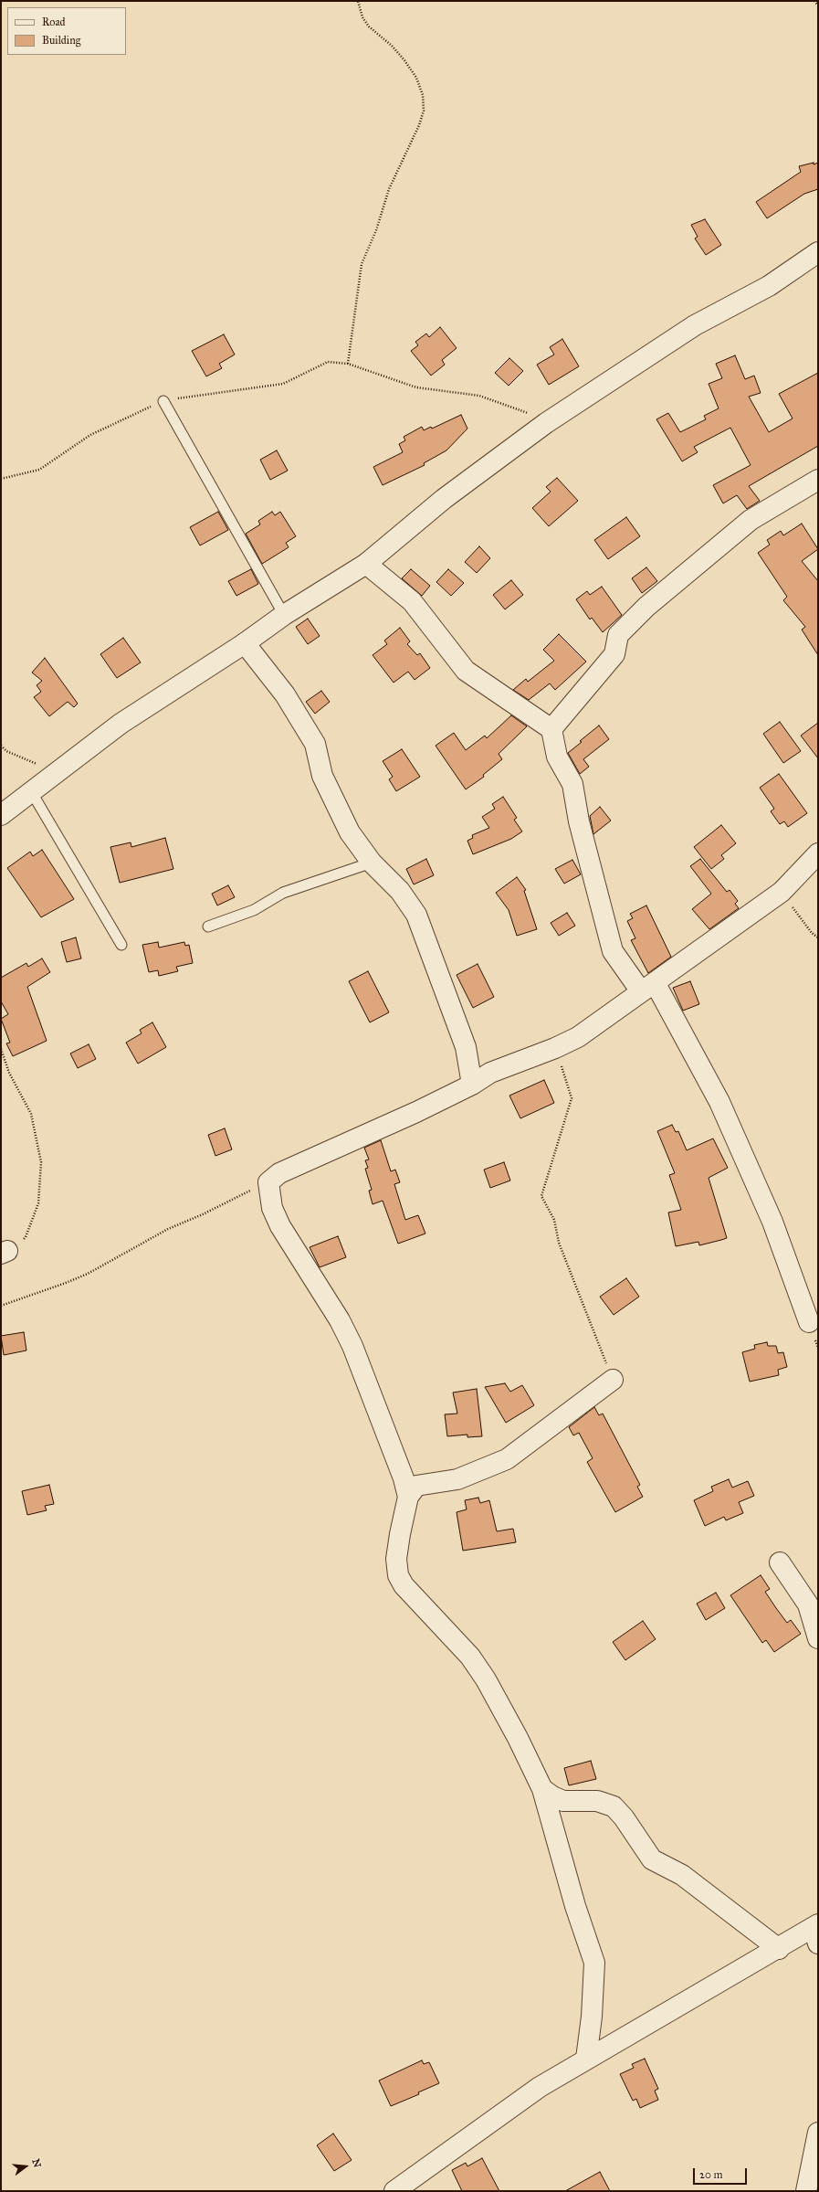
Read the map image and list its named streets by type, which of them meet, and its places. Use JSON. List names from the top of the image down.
{
  "legend": ["Road", "Building"],
  "scale_bar": "20 m",
  "north": "right"
}
